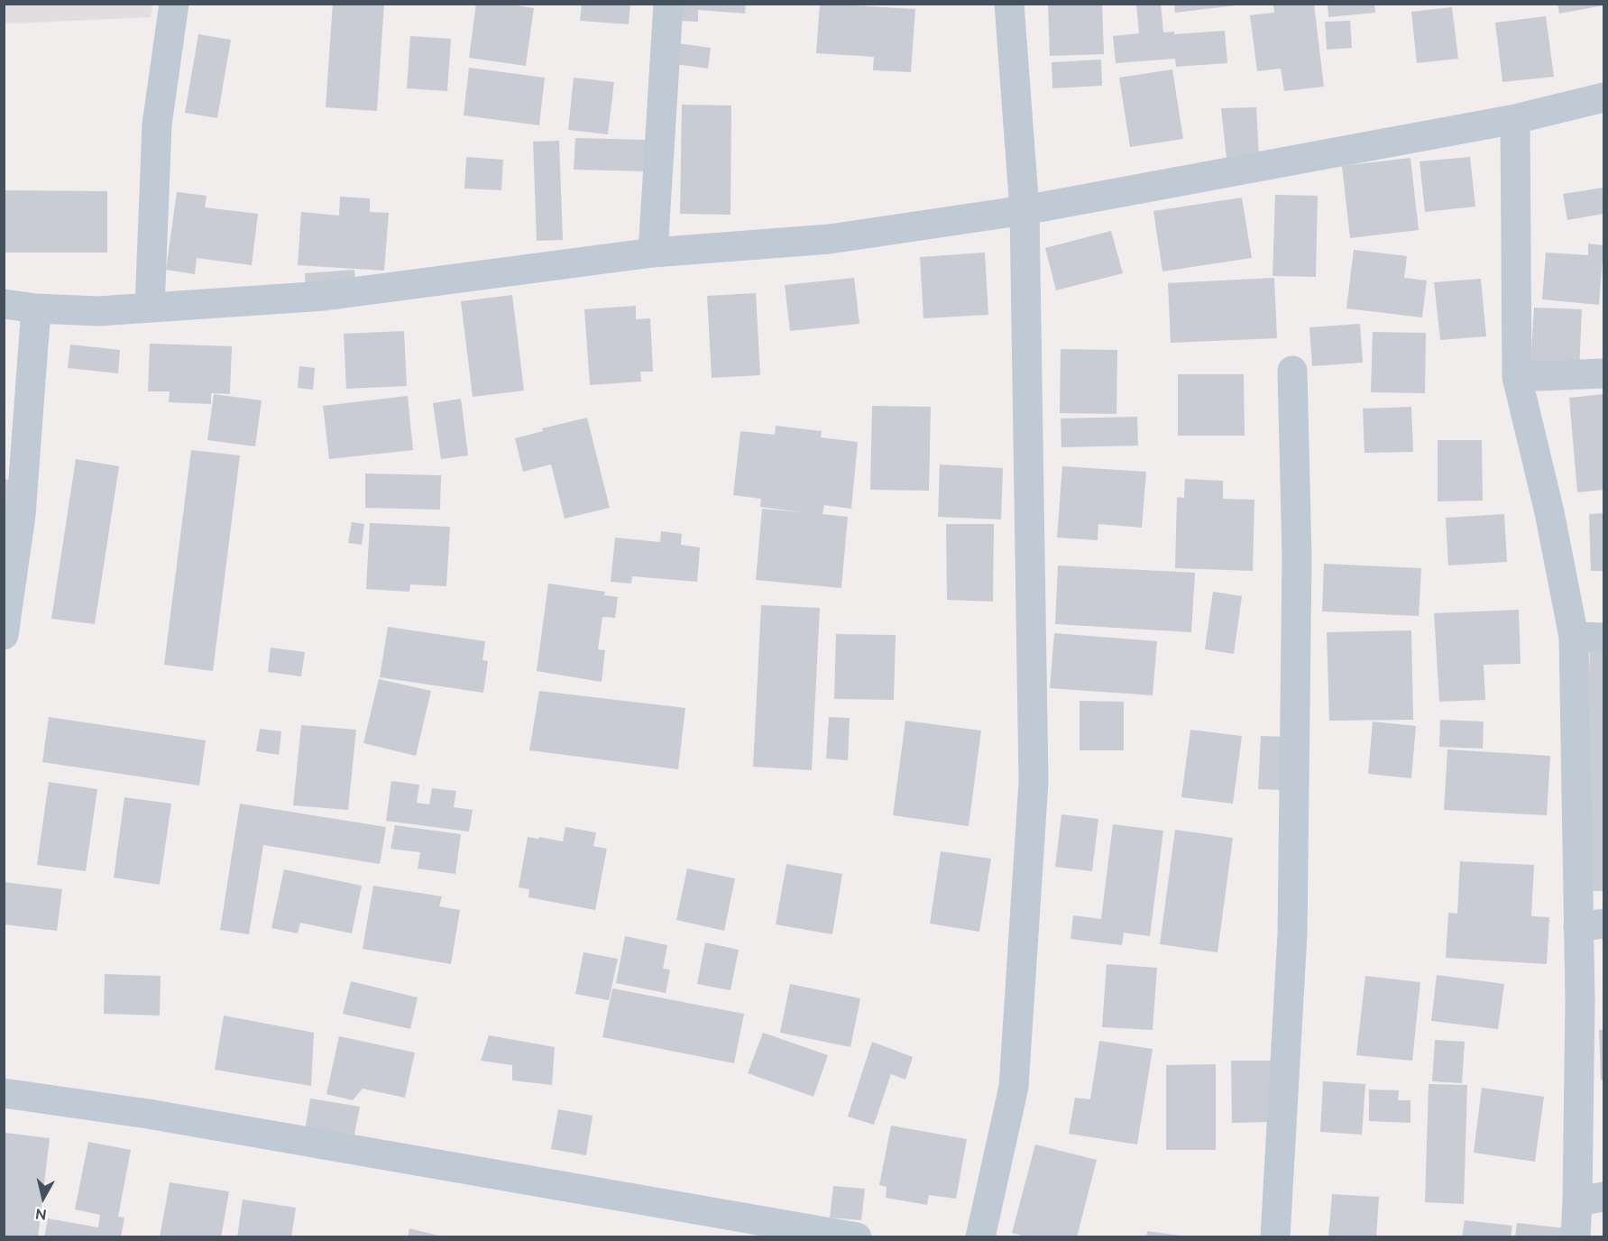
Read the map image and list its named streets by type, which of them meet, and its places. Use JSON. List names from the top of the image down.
{
  "north": "bottom"
}
